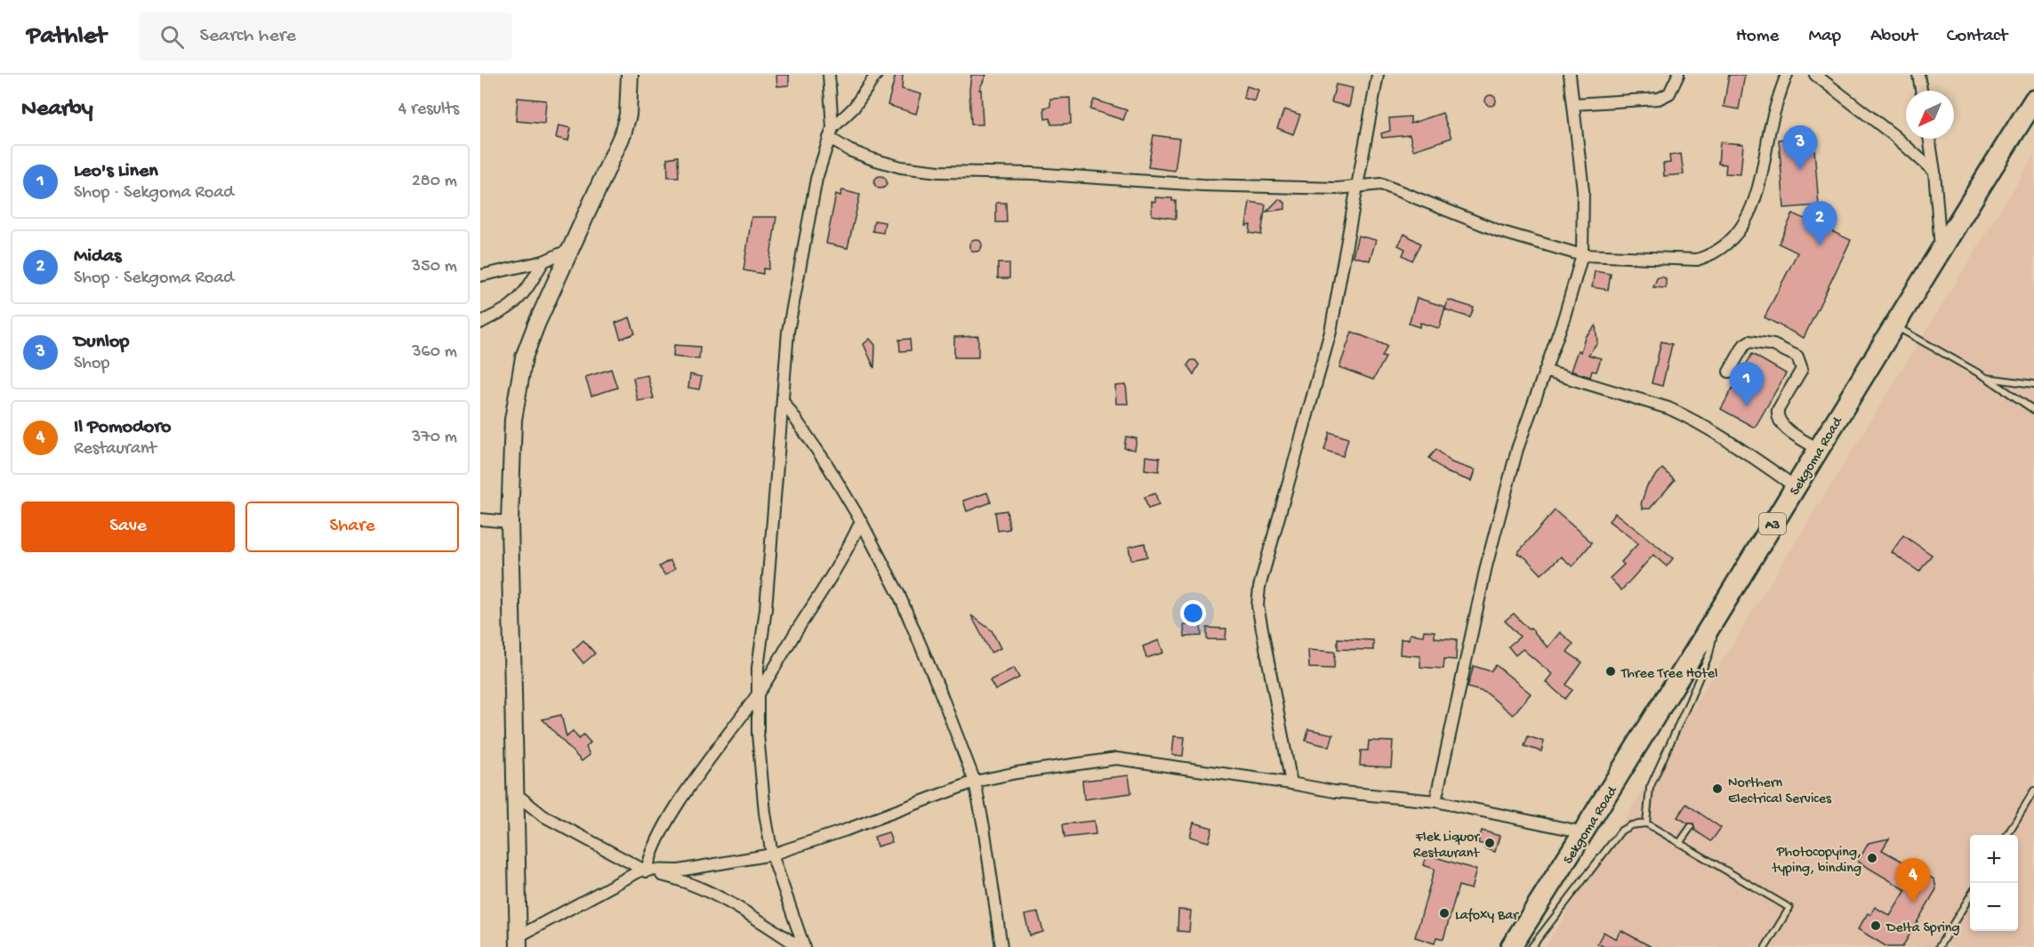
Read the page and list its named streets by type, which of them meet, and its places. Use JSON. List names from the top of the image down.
{
  "streets": {
    "highway": ["Sekgoma Road", "A3"]
  },
  "places": [
    "Three Tree Hotel",
    "Northern Electrical Services",
    "Flek Liquor Restaurant",
    "Photocopying, typing, binding",
    "Lafoxy Bar",
    "Delta Spring"
  ],
  "north": "bottom left",
  "page": {
    "header": "Pathlet",
    "search": "Search here",
    "nav": [
      "Home",
      "Map",
      "About",
      "Contact"
    ],
    "heading": ["Nearby", "4 results"],
    "pins": [
      "3",
      "2",
      "1",
      "4"
    ],
    "list": [
      {
        "mark": "1",
        "name": "Leo's Linen",
        "note": "Shop · Sekgoma Road",
        "value": "280 m"
      },
      {
        "mark": "2",
        "name": "Midas",
        "note": "Shop · Sekgoma Road",
        "value": "350 m"
      },
      {
        "mark": "3",
        "name": "Dunlop",
        "note": "Shop",
        "value": "360 m"
      },
      {
        "mark": "4",
        "name": "Il Pomodoro",
        "note": "Restaurant",
        "value": "370 m"
      }
    ],
    "buttons": ["Save", "Share"],
    "map_buttons": ["+", "−"]
  }
}
